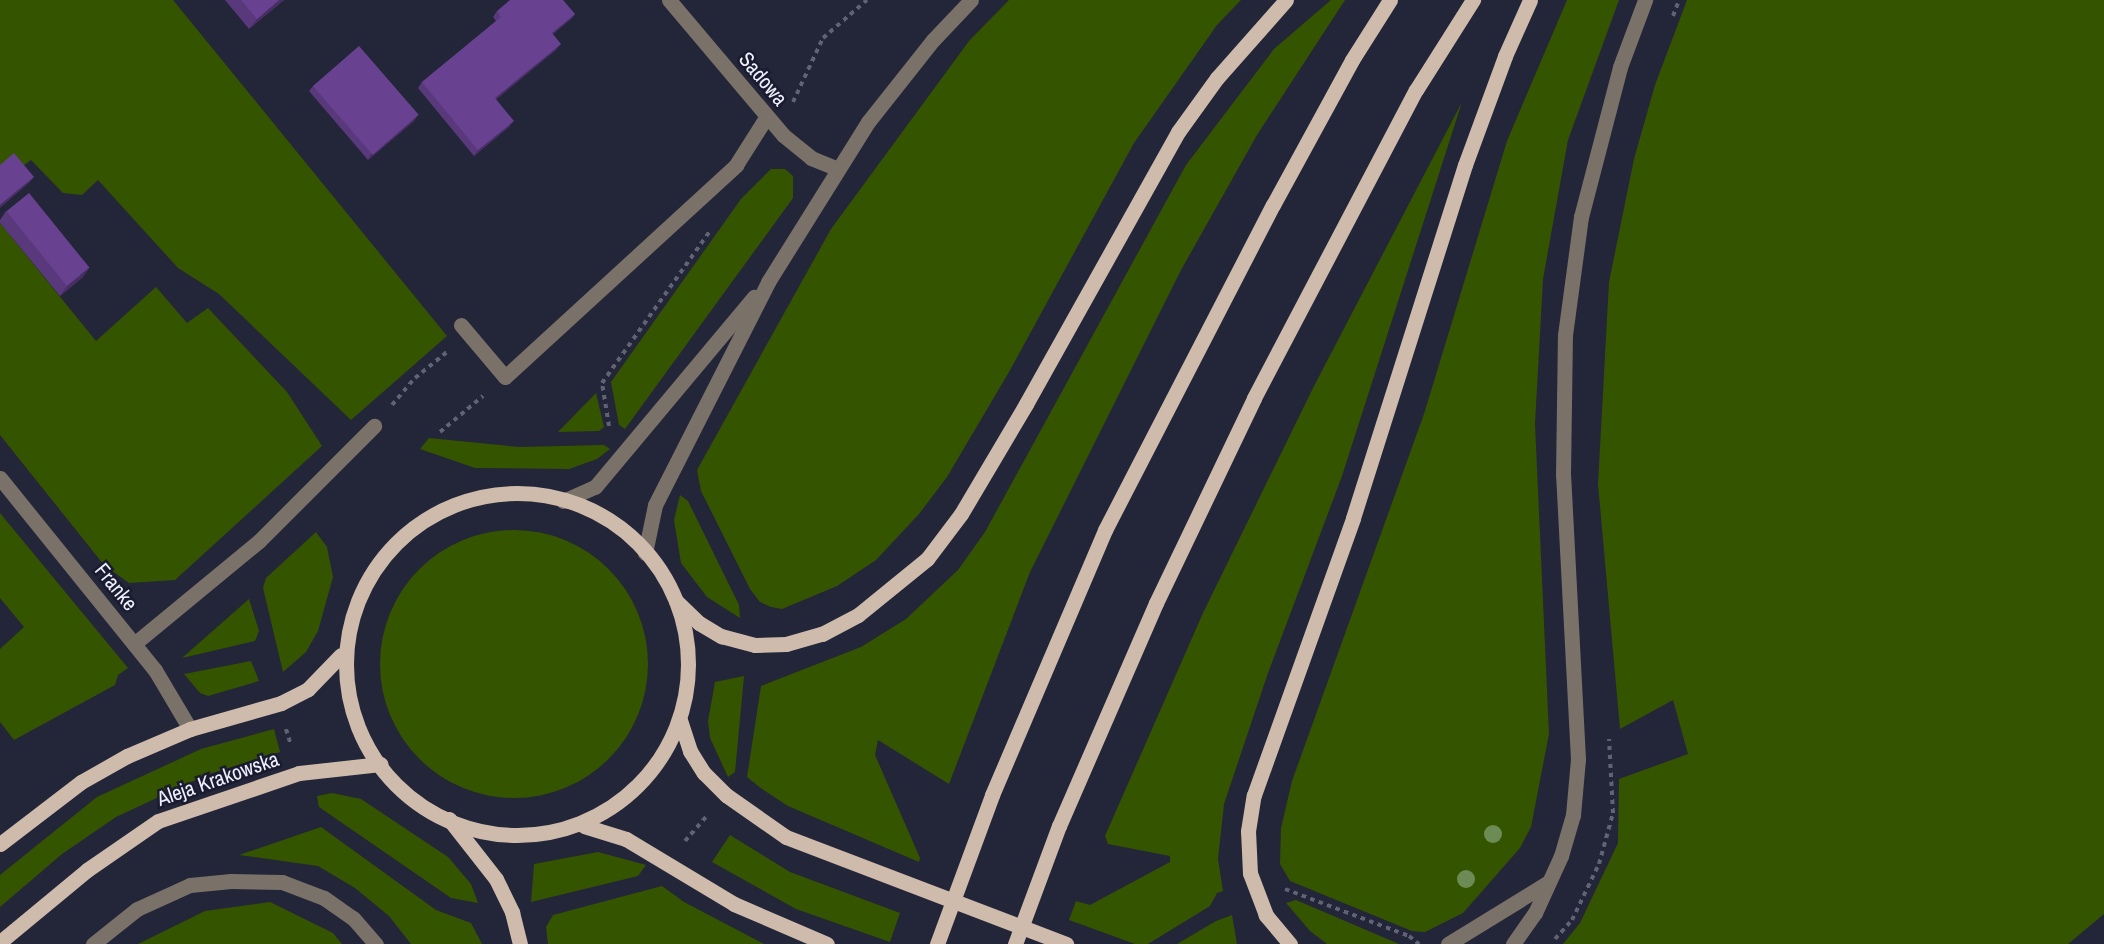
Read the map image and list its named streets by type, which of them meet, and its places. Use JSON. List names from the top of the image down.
{
  "streets": {
    "main road": ["Aleja Krakowska"],
    "street": ["Sadowa", "Franke"]
  }
}
